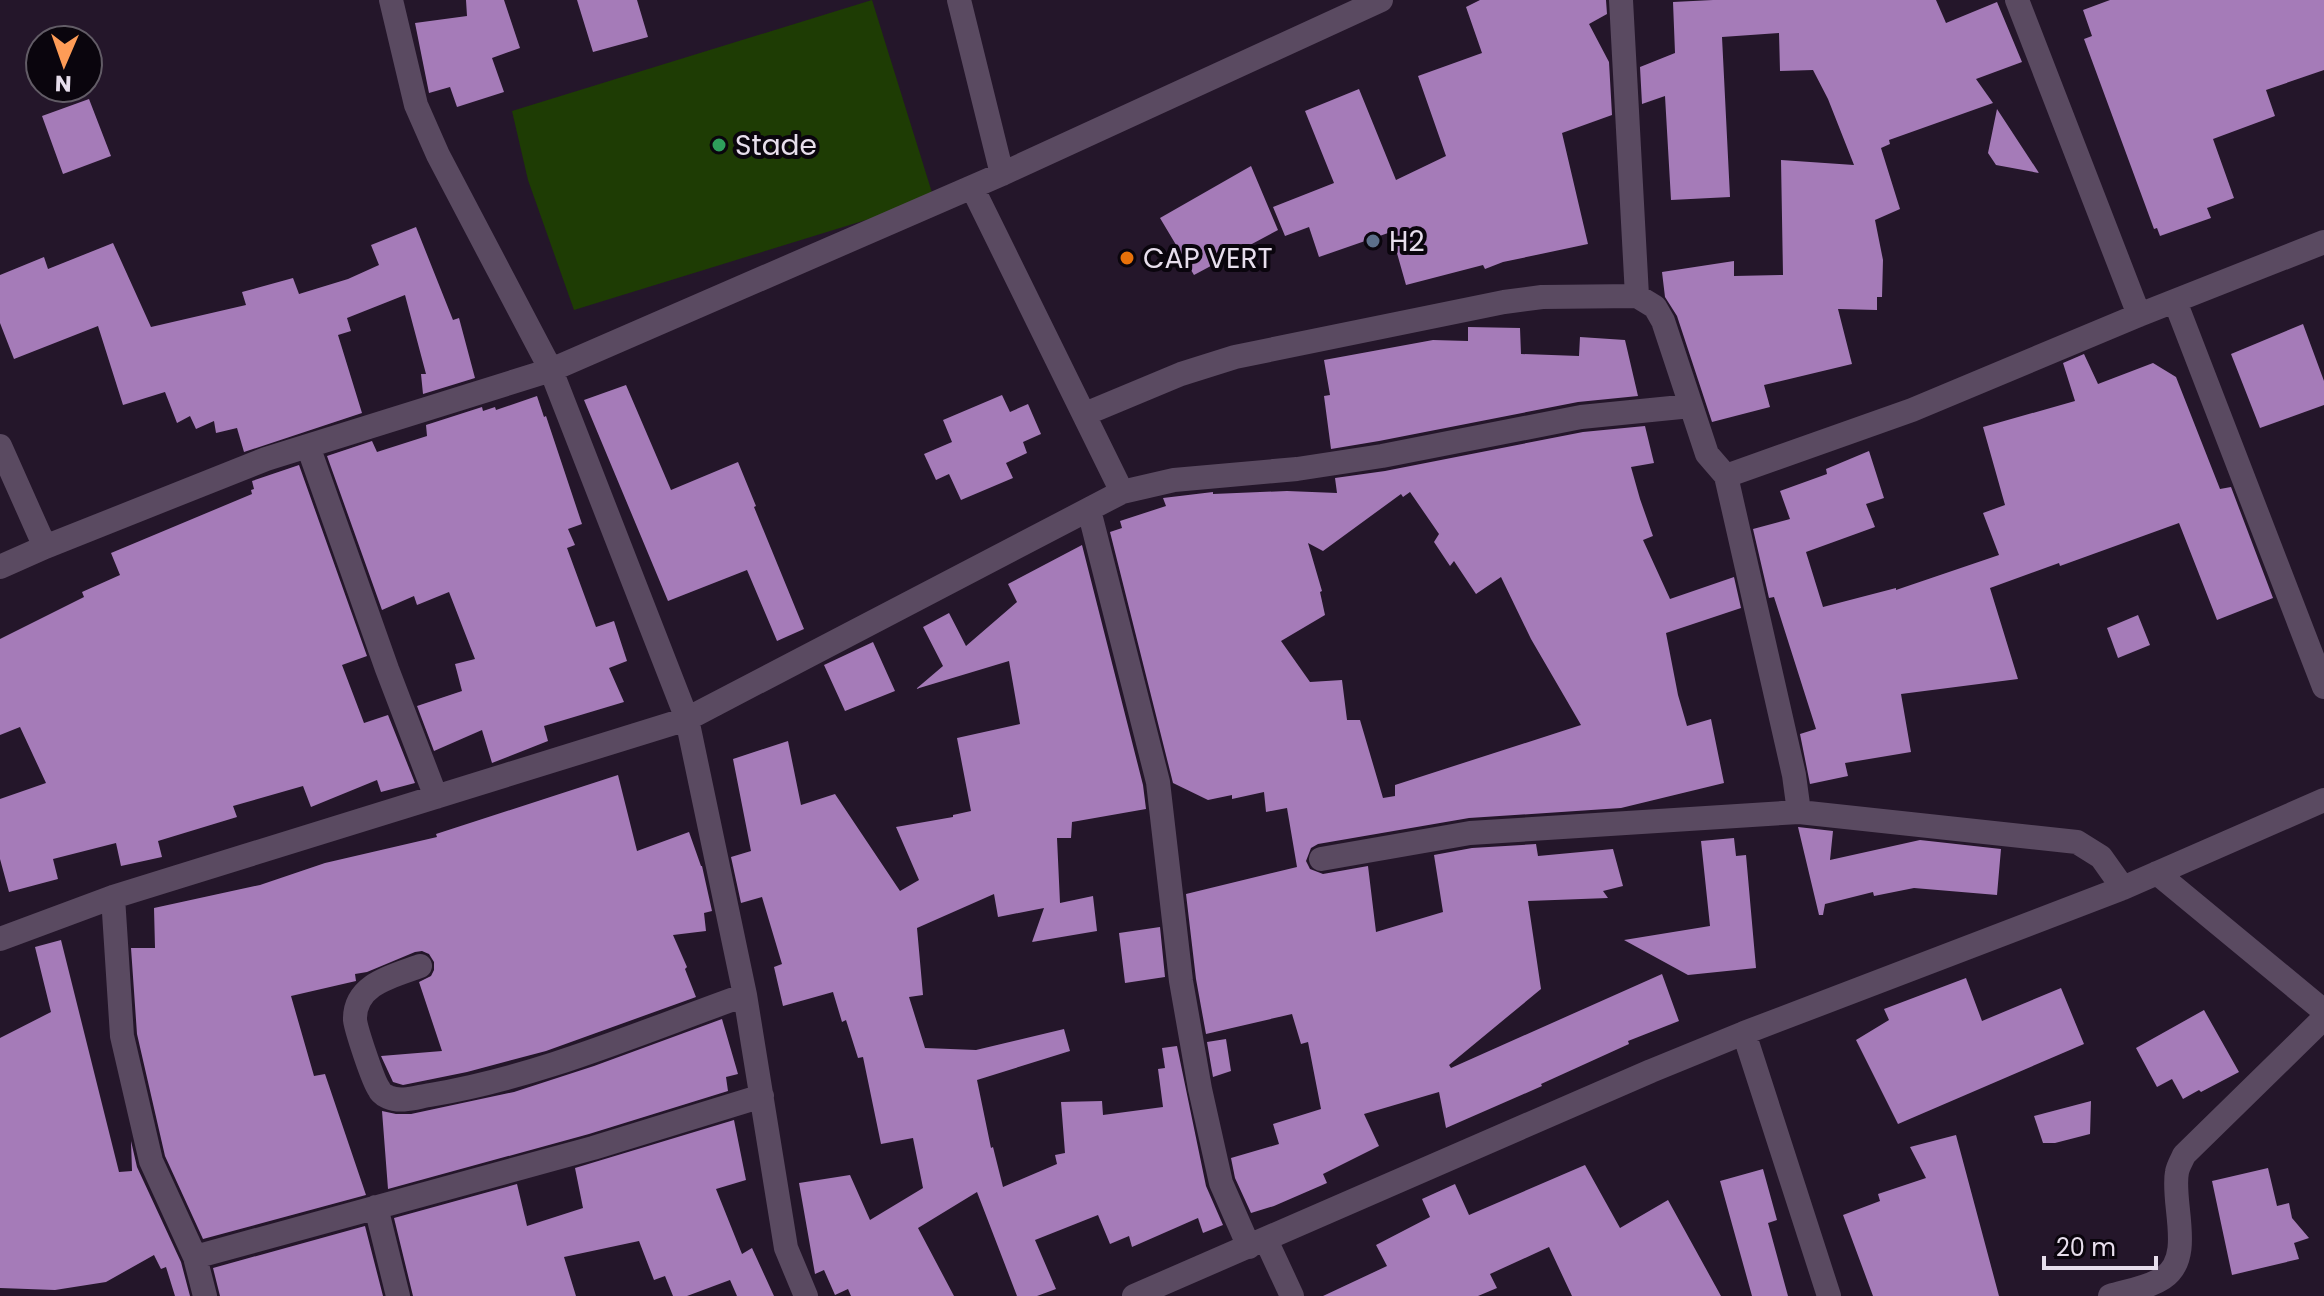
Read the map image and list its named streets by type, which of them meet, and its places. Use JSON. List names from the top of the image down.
{
  "places": ["Stade", "H2", "CAP VERT"],
  "scale_bar": "20 m",
  "north": "bottom"
}
